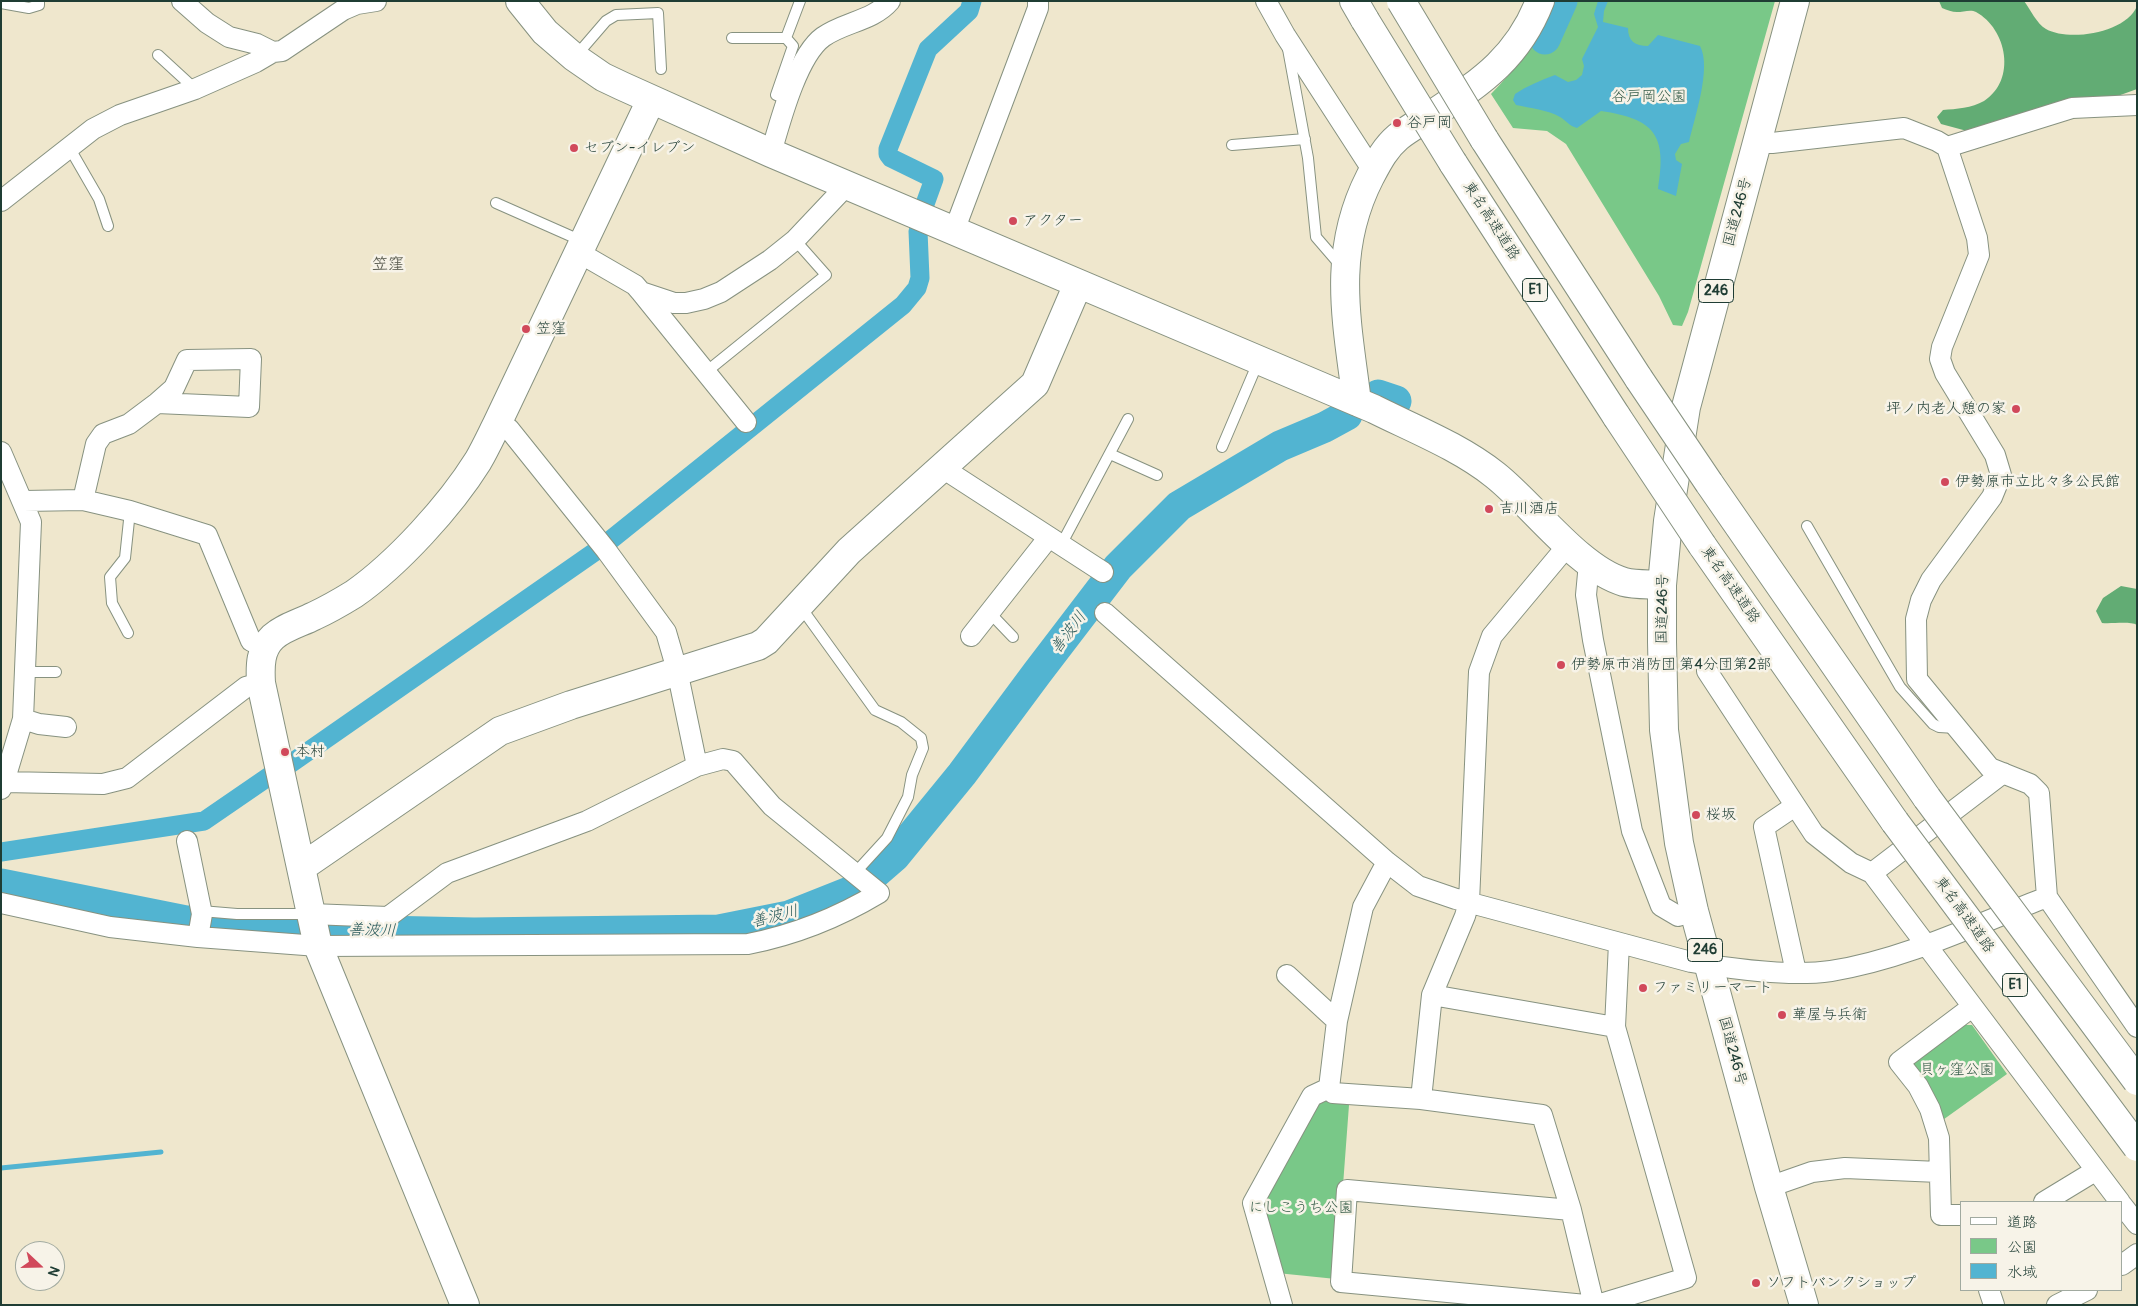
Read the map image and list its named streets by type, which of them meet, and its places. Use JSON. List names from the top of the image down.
{
  "streets": {
    "main road": [
      "国道246号",
      "東名高速道路",
      "E1",
      "246"
    ]
  },
  "districts": ["笠窪"],
  "water": ["善波川"],
  "parks": ["谷戸岡公園", "貝ヶ窪公園", "にしこうち公園"],
  "places": [
    "谷戸岡",
    "セブン-イレブン",
    "アクター",
    "笠窪",
    "坪ノ内老人憩の家",
    "伊勢原市立比々多公民館",
    "吉川酒店",
    "伊勢原市消防団 第4分団第2部",
    "本村",
    "桜坂",
    "ファミリーマート",
    "華屋与兵衛",
    "ソフトバンクショップ"
  ],
  "legend": ["道路", "公園", "水域"],
  "north": "right"
}
